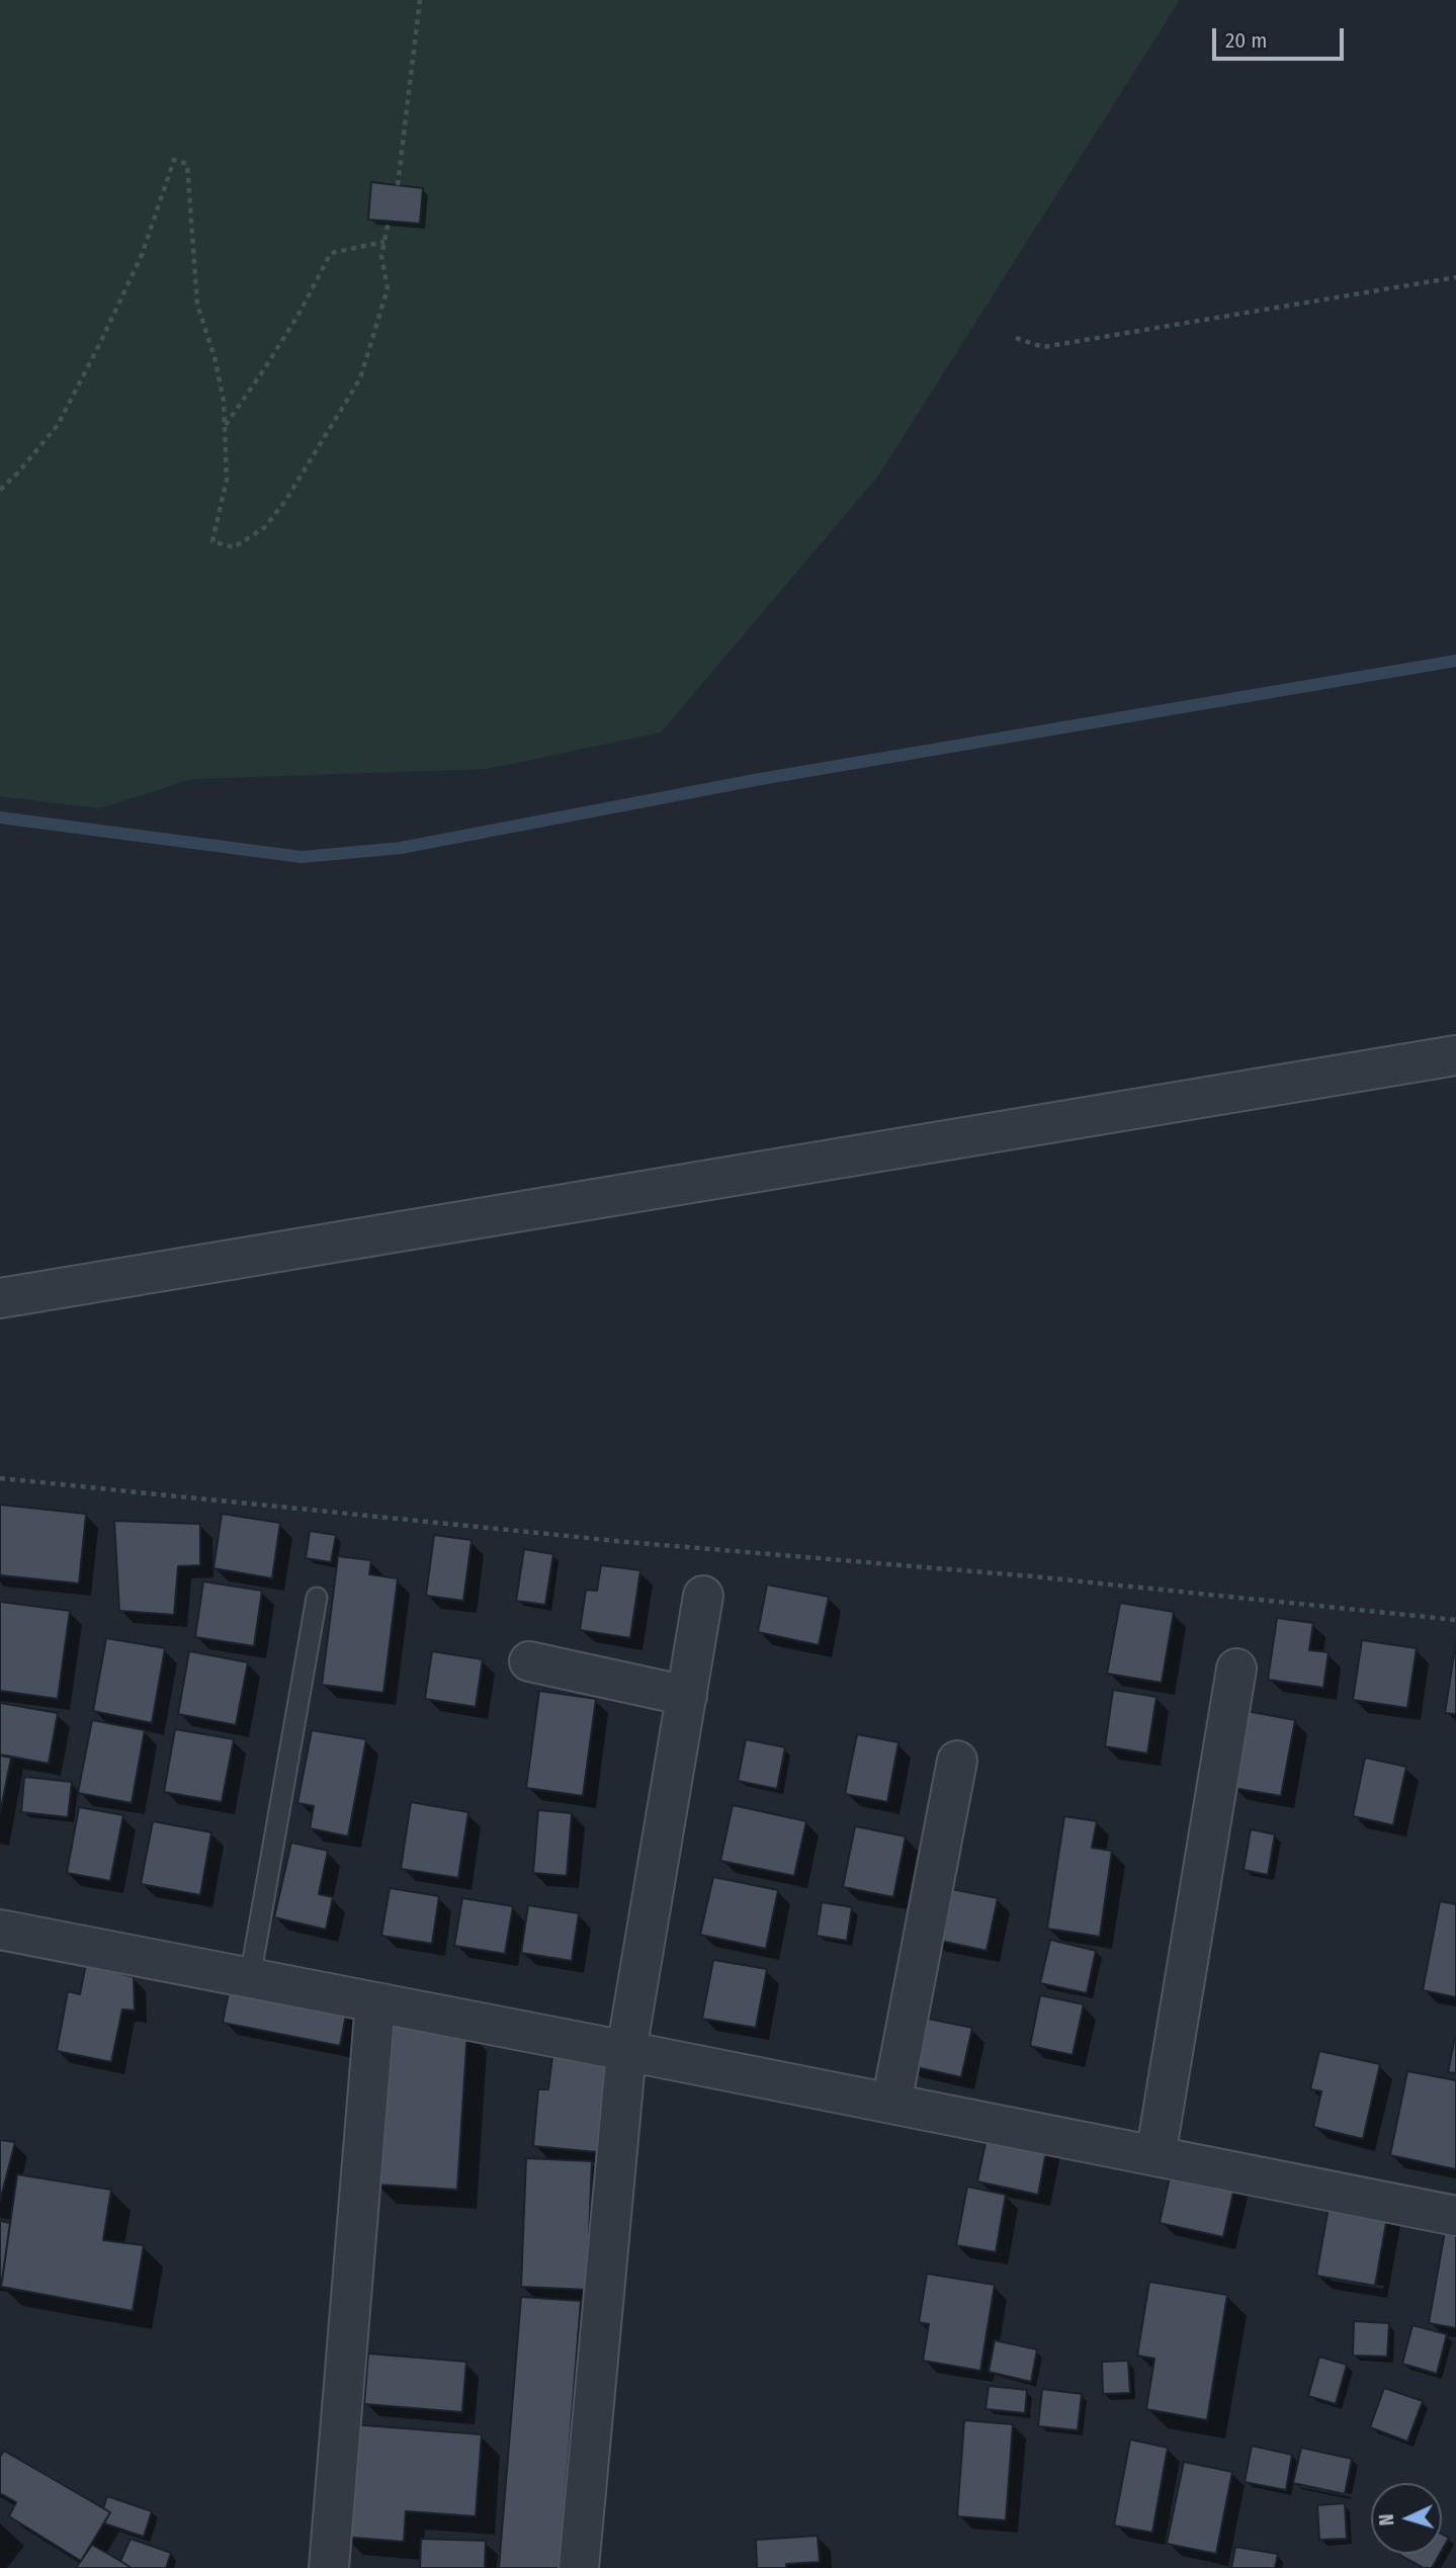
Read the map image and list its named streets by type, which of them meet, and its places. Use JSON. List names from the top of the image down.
{
  "scale_bar": "20 m",
  "north": "left"
}
